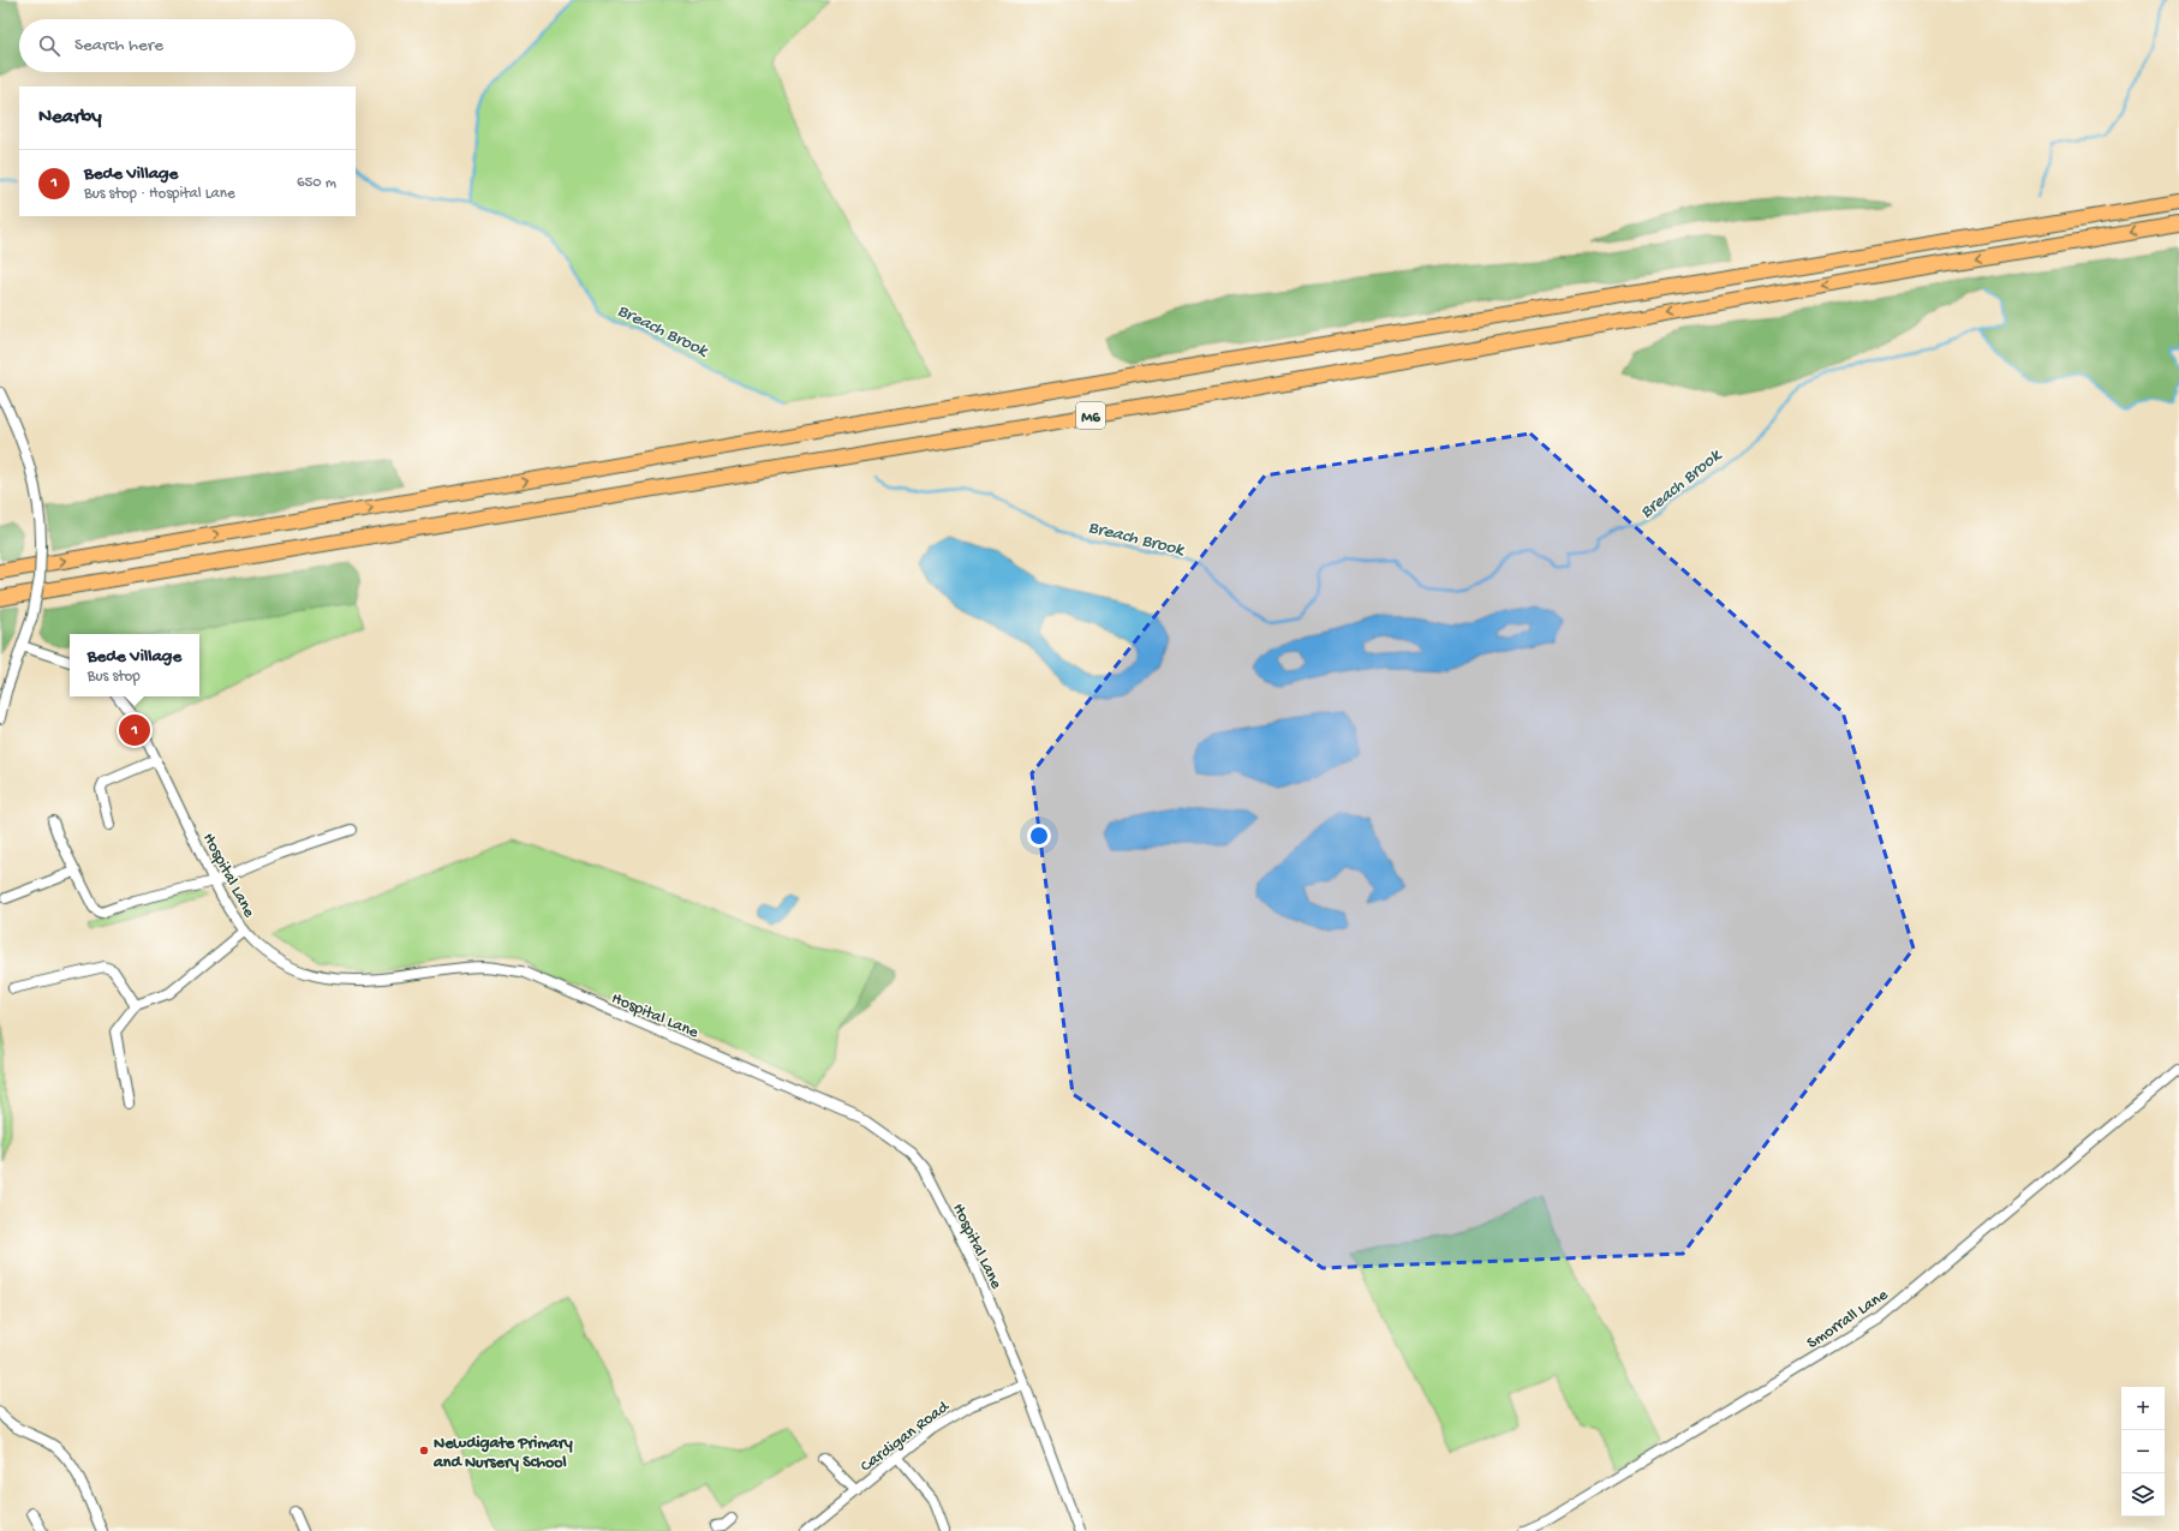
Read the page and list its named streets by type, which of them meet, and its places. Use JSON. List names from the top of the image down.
{
  "streets": {
    "highway": ["M6"],
    "street": ["Hospital Lane", "Smorrall Lane", "Cardigan Road"]
  },
  "crossings": [
    ["Hospital Lane", "Cardigan Road"]
  ],
  "water": ["Breach Brook"],
  "places": ["Newdigate Primary and Nursery School"],
  "page": {
    "search": "Search here",
    "heading": "Nearby",
    "list": [
      {
        "mark": "1",
        "name": "Bede Village",
        "note": "Bus stop · Hospital Lane",
        "value": "650 m"
      }
    ],
    "popup": ["Bede Village", "Bus stop"],
    "pins": "1",
    "map_buttons": ["+", "−"]
  }
}
